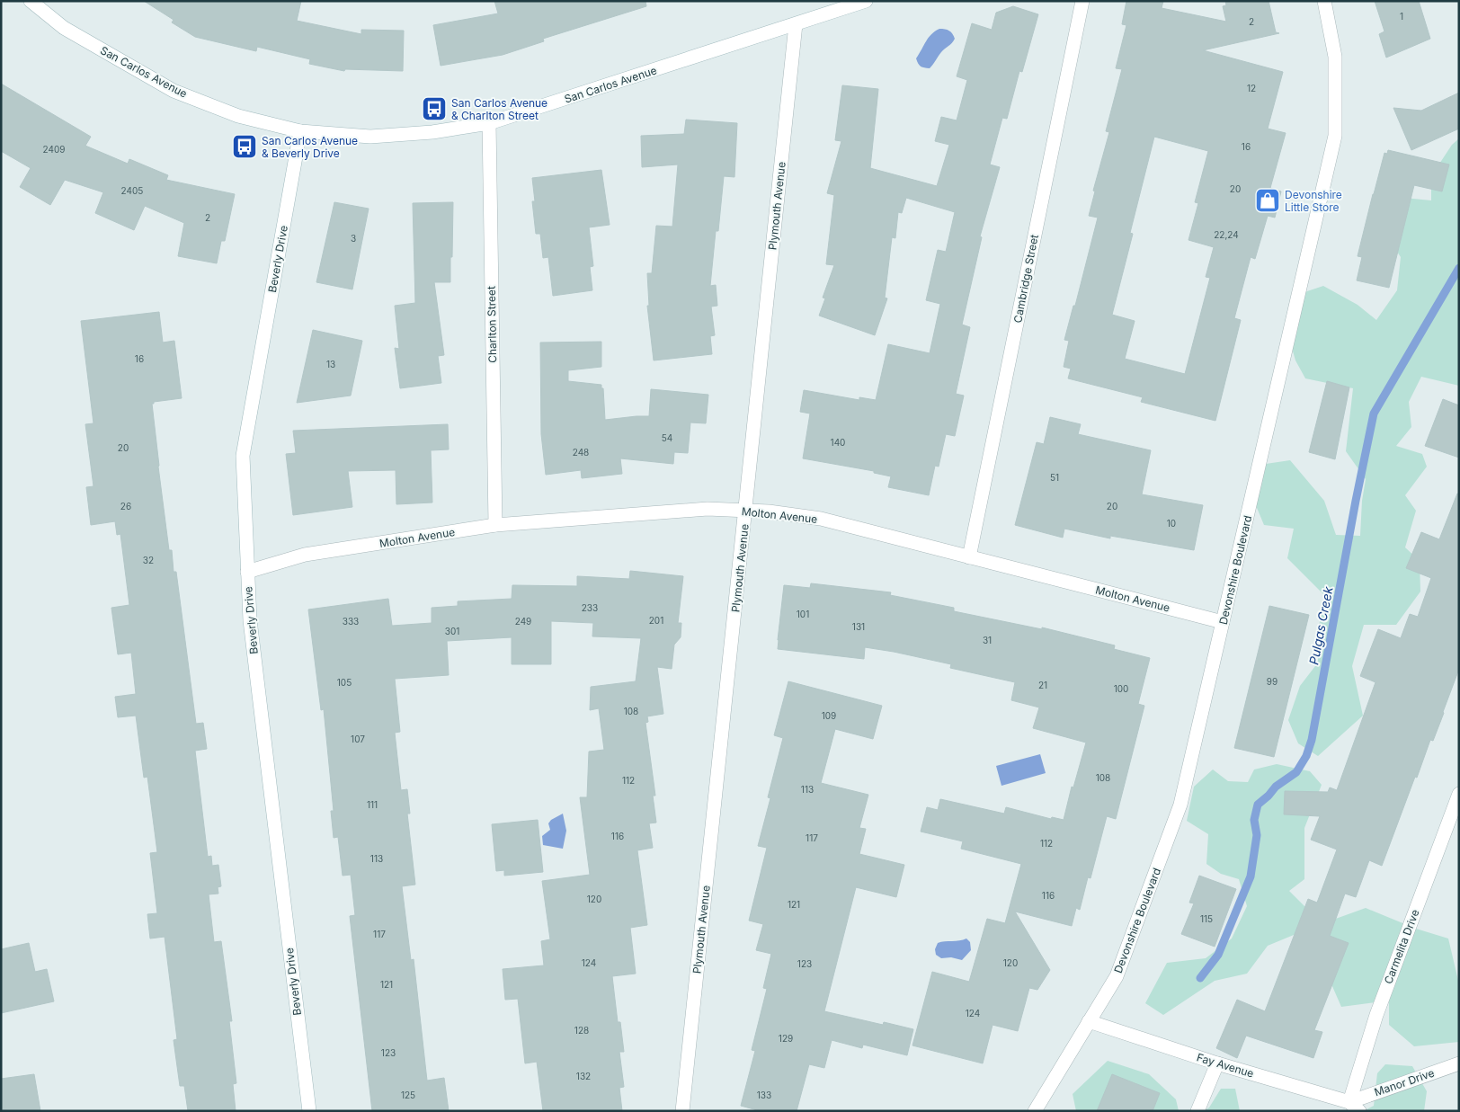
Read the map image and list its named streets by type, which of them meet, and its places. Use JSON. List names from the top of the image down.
{
  "streets": {
    "street": [
      "San Carlos Avenue",
      "Plymouth Avenue",
      "Beverly Drive",
      "Cambridge Street",
      "Charlton Street",
      "Molton Avenue",
      "Devonshire Boulevard",
      "Carmelita Drive",
      "Fay Avenue",
      "Manor Drive"
    ]
  },
  "crossings": [
    ["San Carlos Avenue", "Plymouth Avenue"],
    ["San Carlos Avenue", "Beverly Drive"],
    ["San Carlos Avenue", "Charlton Street"],
    ["Plymouth Avenue", "Molton Avenue"],
    ["Beverly Drive", "Molton Avenue"],
    ["Cambridge Street", "Molton Avenue"],
    ["Charlton Street", "Molton Avenue"],
    ["Molton Avenue", "Devonshire Boulevard"],
    ["Devonshire Boulevard", "Fay Avenue"],
    ["Carmelita Drive", "Fay Avenue"],
    ["Carmelita Drive", "Manor Drive"],
    ["Fay Avenue", "Manor Drive"]
  ],
  "water": ["Pulgas Creek"],
  "places": {
    "bus stop": ["San Carlos Avenue & Charlton Street", "San Carlos Avenue & Beverly Drive"],
    "shop": ["Devonshire Little Store"]
  },
  "house_numbers": [
    "1",
    "2",
    "12",
    "16",
    "2409",
    "20",
    "2405",
    "2",
    "22,24",
    "3",
    "16",
    "13",
    "54",
    "140",
    "20",
    "248",
    "51",
    "26",
    "20",
    "10",
    "32",
    "233",
    "101",
    "201",
    "333",
    "249",
    "131",
    "301",
    "31",
    "99",
    "105",
    "21",
    "100",
    "108",
    "109",
    "107",
    "108",
    "112",
    "113",
    "111",
    "116",
    "117",
    "112",
    "113",
    "116",
    "120",
    "121",
    "115",
    "117",
    "124",
    "120",
    "123",
    "121",
    "124",
    "128",
    "129",
    "123",
    "132",
    "125",
    "133"
  ]
}
